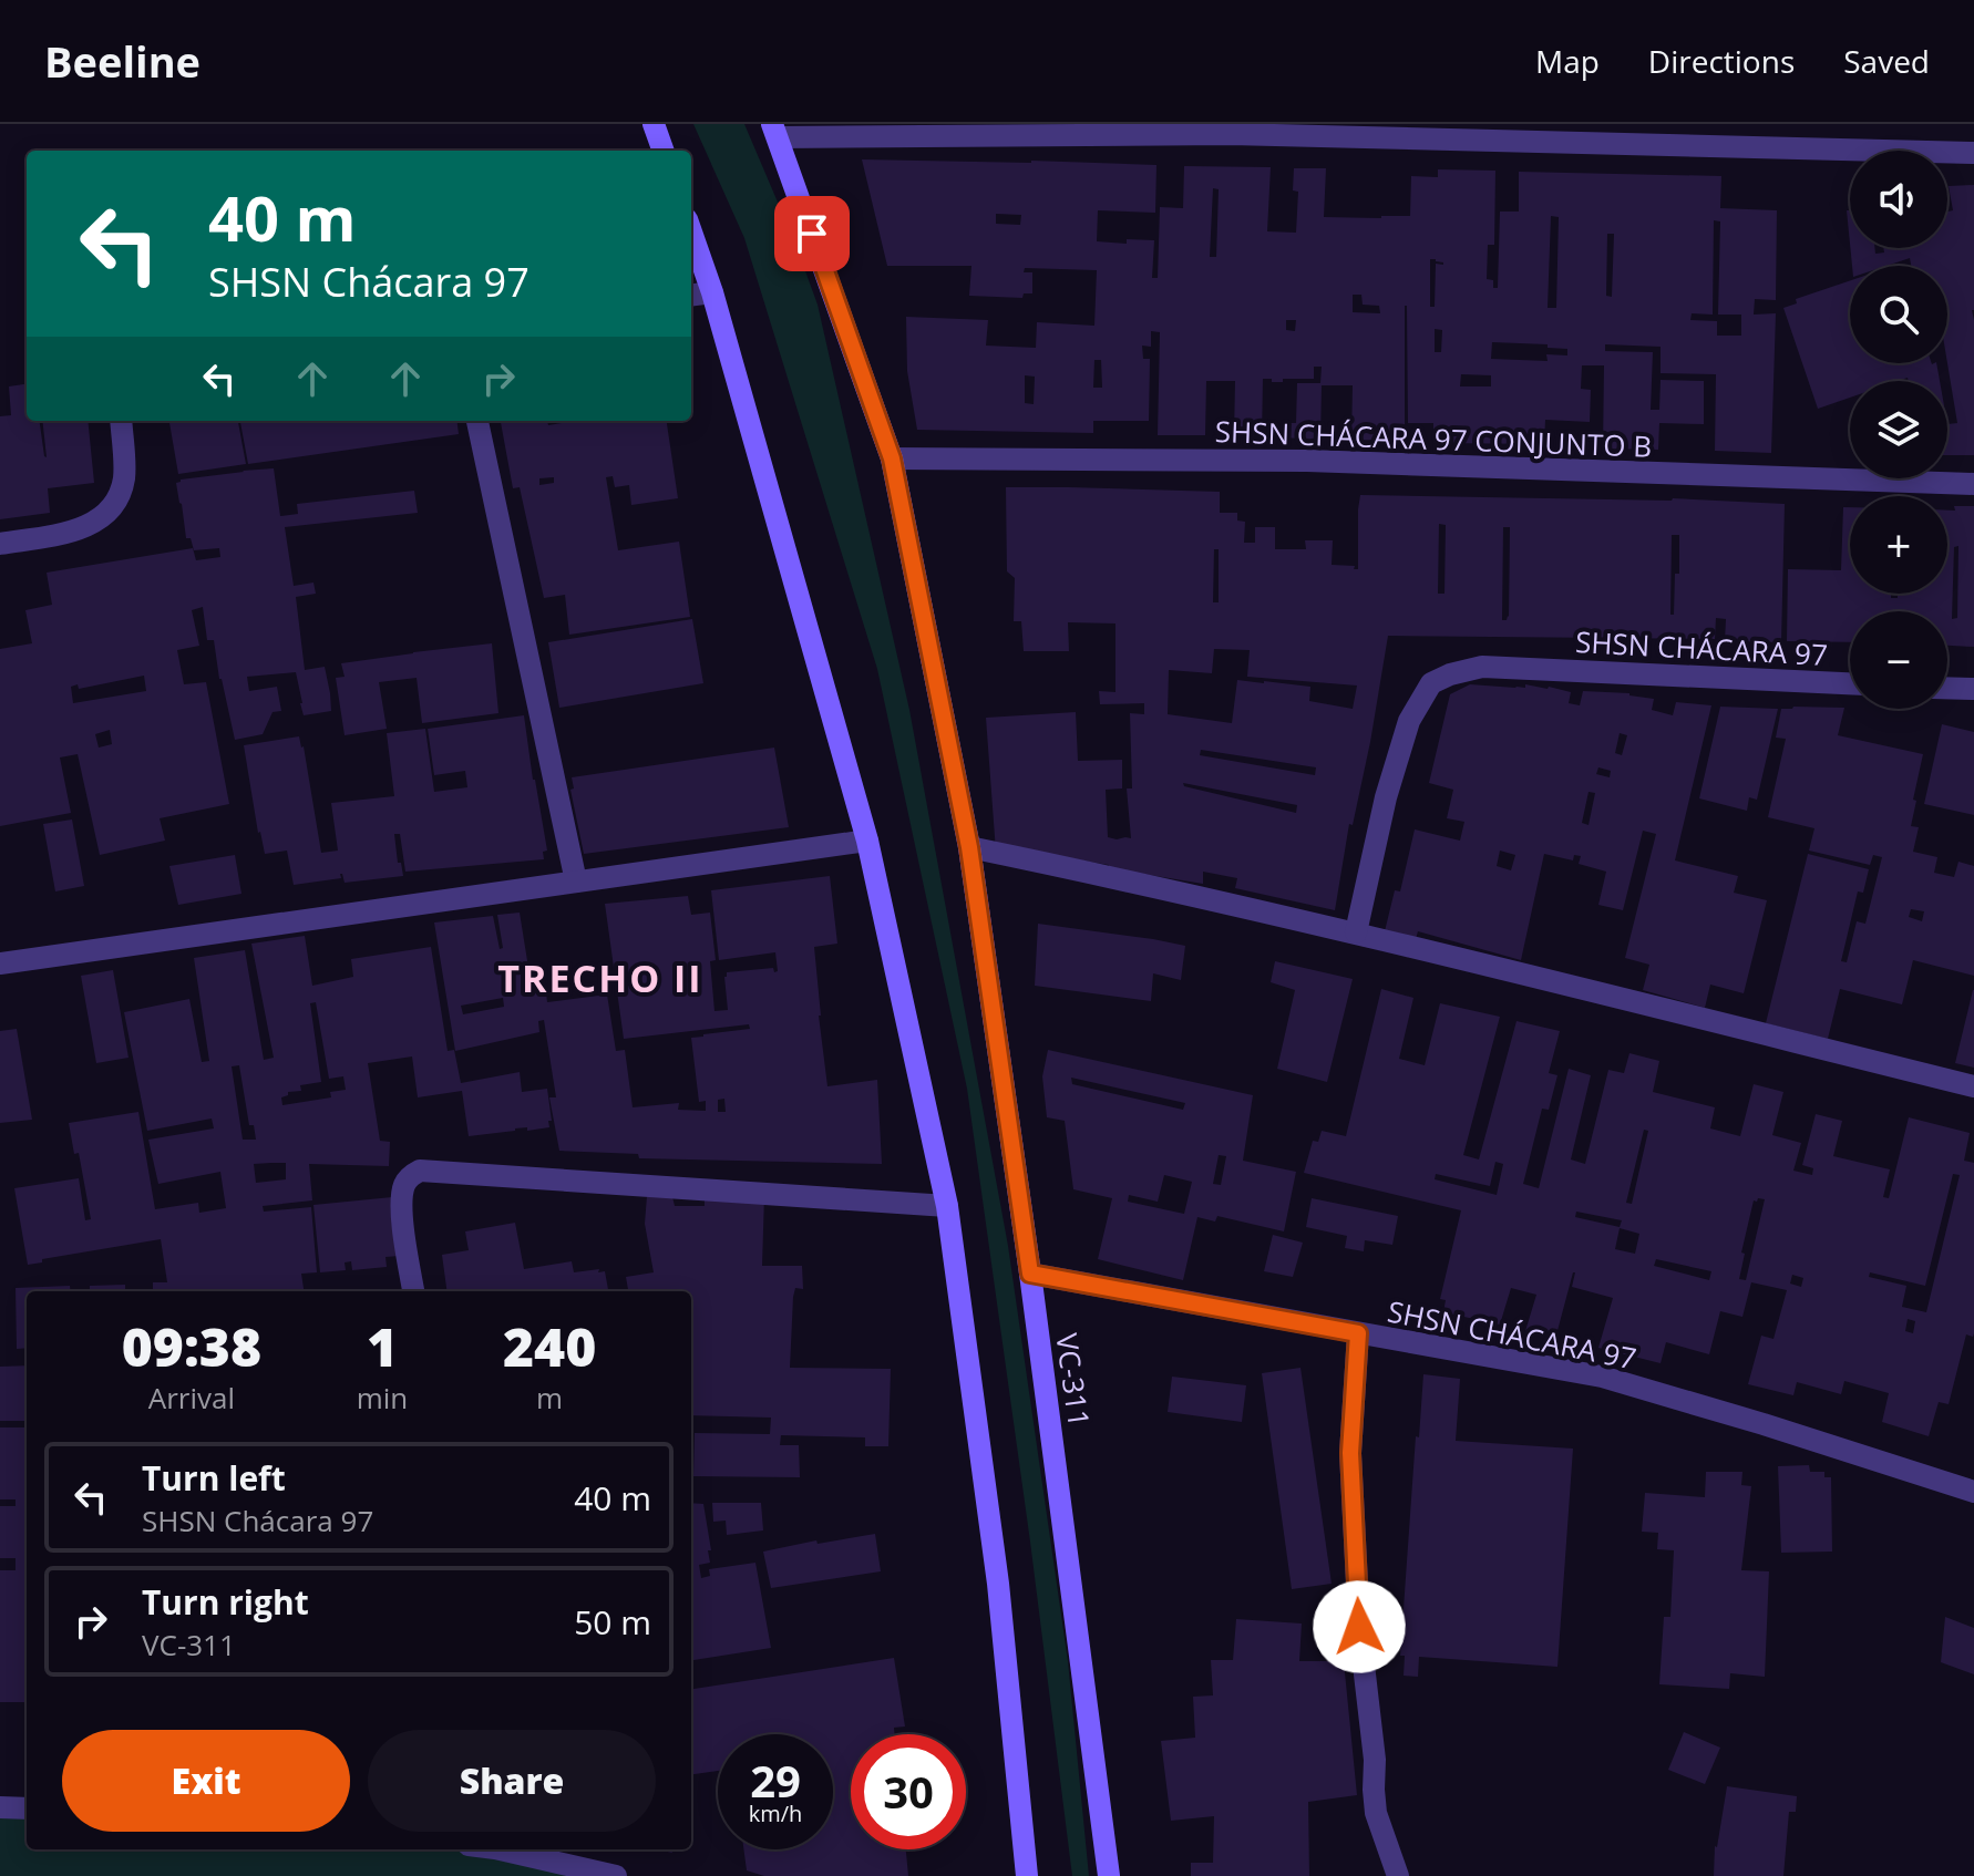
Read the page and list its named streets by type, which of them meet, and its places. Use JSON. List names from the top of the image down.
{
  "streets": {
    "main road": ["VC-311"],
    "street": ["SHSN CHÁCARA 97 CONJUNTO B", "SHSN CHÁCARA 97"]
  },
  "crossings": [
    ["SHSN CHÁCARA 97 CONJUNTO B", "VC-311"],
    ["SHSN CHÁCARA 97", "VC-311"]
  ],
  "districts": ["TRECHO II"],
  "page": {
    "header": "Beeline",
    "nav": ["Map", "Directions", "Saved"],
    "map_buttons": ["+", "−"],
    "turn": ["40 m", "SHSN Chácara 97"],
    "eta": [
      "09:38",
      "Arrival",
      "1",
      "min",
      "240",
      "m"
    ],
    "list": [
      {
        "name": "Turn left",
        "note": "SHSN Chácara 97",
        "value": "40 m"
      },
      {
        "name": "Turn right",
        "note": "VC-311",
        "value": "50 m"
      }
    ],
    "buttons": ["Exit", "Share"],
    "speed": "29 km/h",
    "limit": "30"
  }
}
